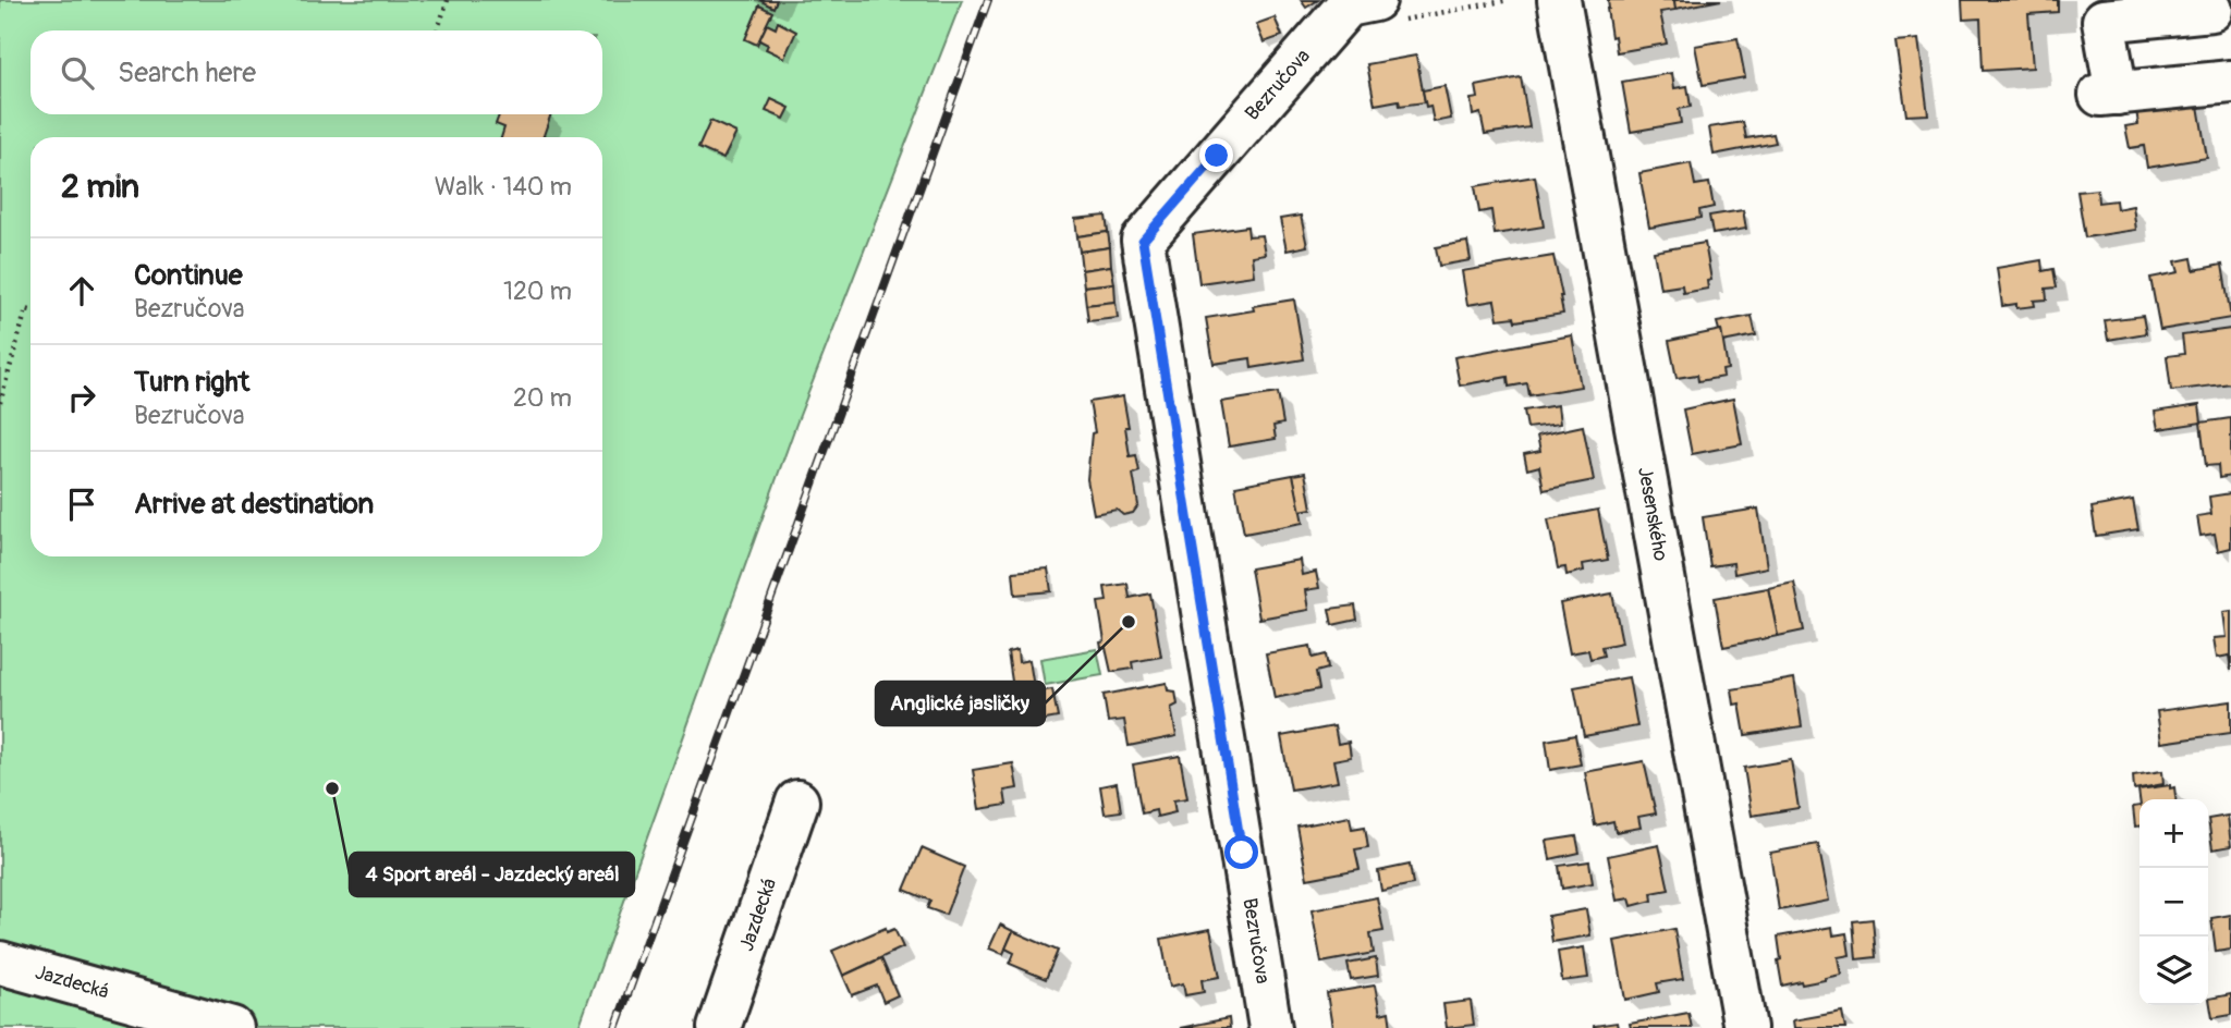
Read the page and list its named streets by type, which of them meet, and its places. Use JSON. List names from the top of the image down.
{
  "streets": {
    "street": ["Bezručova", "Jesenského", "Jazdecká"]
  },
  "places": ["Anglické jasličky", "4 Sport areál - Jazdecký areál"],
  "page": {
    "search": "Search here",
    "heading": ["2 min", "Walk · 140 m"],
    "list": [
      ["Continue", "Bezručova", "120 m"],
      ["Turn right", "Bezručova", "20 m"],
      "Arrive at destination"
    ],
    "map_buttons": ["+", "−"]
  }
}
